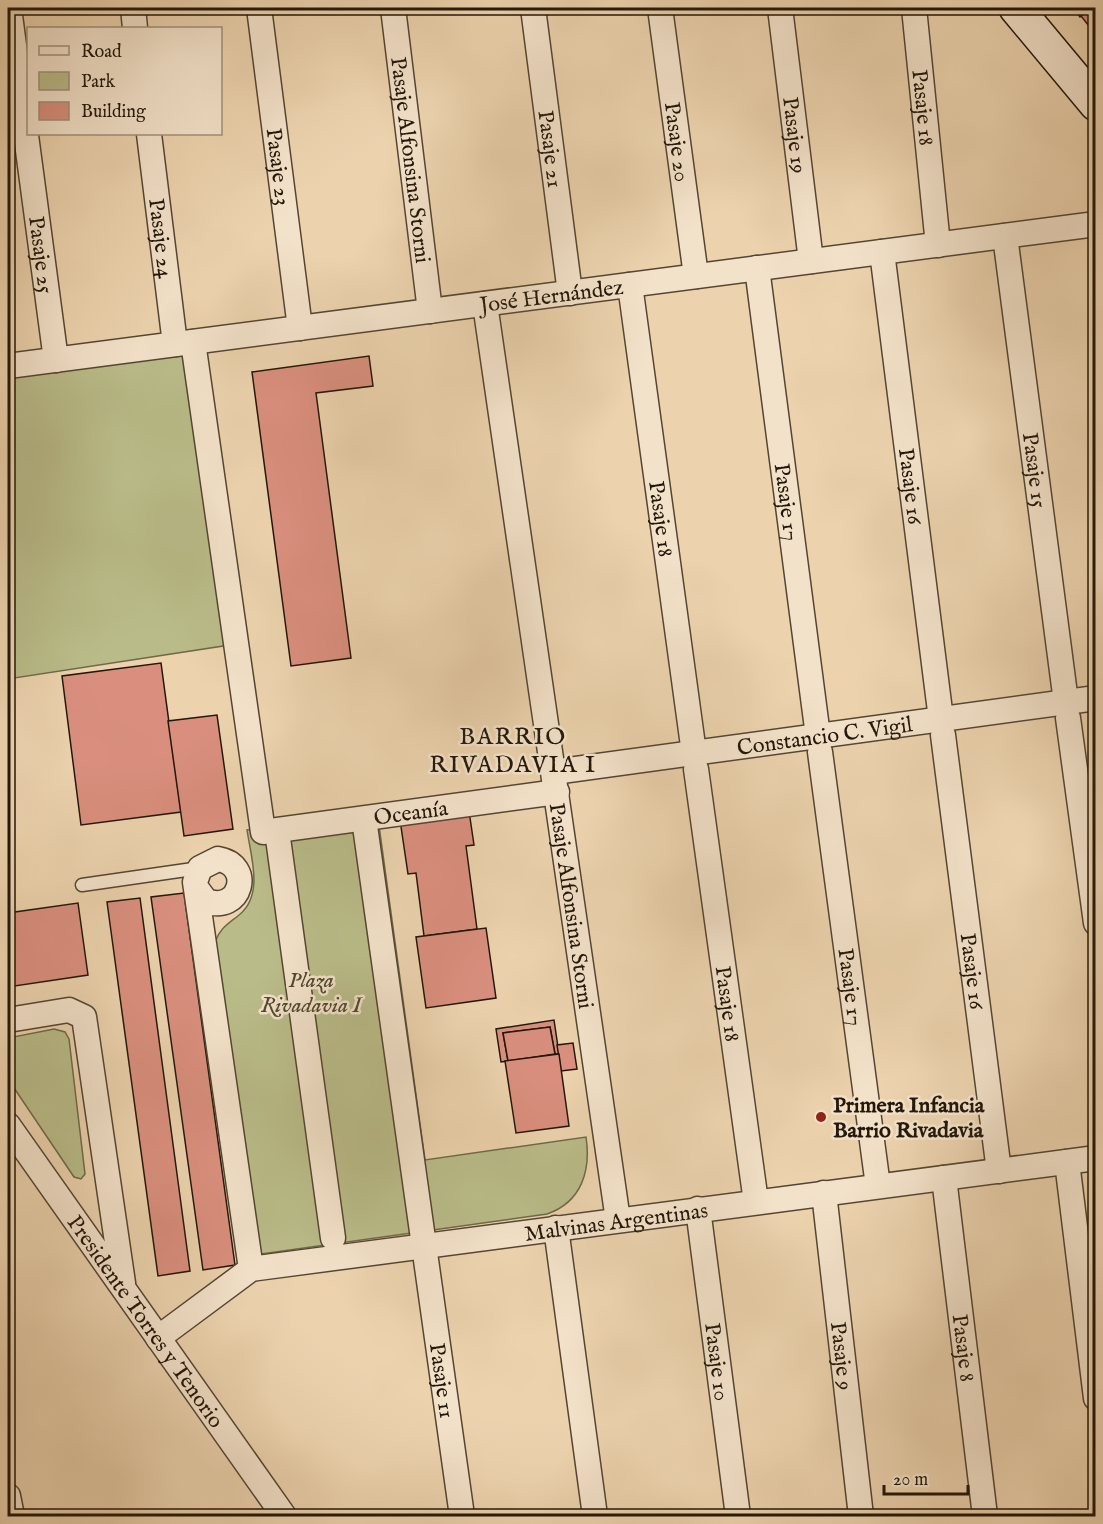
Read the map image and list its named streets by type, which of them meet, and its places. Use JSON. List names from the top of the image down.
{
  "streets": {
    "street": [
      "Pasaje 18",
      "Pasaje 19",
      "Pasaje 20",
      "Pasaje 21",
      "Pasaje Alfonsina Storni",
      "Pasaje 23",
      "Pasaje 24",
      "Pasaje 25",
      "José Hernández",
      "Pasaje 15",
      "Pasaje 16",
      "Pasaje 17",
      "Constancio C. Vigil",
      "Oceanía",
      "Malvinas Argentinas",
      "Presidente Torres y Tenorio",
      "Pasaje 8",
      "Pasaje 9",
      "Pasaje 10",
      "Pasaje 11"
    ]
  },
  "crossings": [
    ["Pasaje 18", "José Hernández"],
    ["Pasaje 18", "Constancio C. Vigil"],
    ["Pasaje 18", "Malvinas Argentinas"],
    ["Pasaje 19", "José Hernández"],
    ["Pasaje 20", "José Hernández"],
    ["Pasaje 21", "José Hernández"],
    ["Pasaje Alfonsina Storni", "José Hernández"],
    ["Pasaje Alfonsina Storni", "Constancio C. Vigil"],
    ["Pasaje Alfonsina Storni", "Oceanía"],
    ["Pasaje Alfonsina Storni", "Malvinas Argentinas"],
    ["Pasaje 23", "José Hernández"],
    ["Pasaje 24", "José Hernández"],
    ["Pasaje 24", "Oceanía"],
    ["Pasaje 25", "José Hernández"],
    ["José Hernández", "Pasaje 15"],
    ["José Hernández", "Pasaje 16"],
    ["José Hernández", "Pasaje 17"],
    ["Pasaje 15", "Constancio C. Vigil"],
    ["Pasaje 16", "Constancio C. Vigil"],
    ["Pasaje 16", "Malvinas Argentinas"],
    ["Pasaje 17", "Constancio C. Vigil"],
    ["Pasaje 17", "Malvinas Argentinas"],
    ["Constancio C. Vigil", "Oceanía"],
    ["Oceanía", "Pasaje 11"],
    ["Malvinas Argentinas", "Presidente Torres y Tenorio"],
    ["Malvinas Argentinas", "Pasaje 8"],
    ["Malvinas Argentinas", "Pasaje 9"],
    ["Malvinas Argentinas", "Pasaje 10"],
    ["Malvinas Argentinas", "Pasaje 11"]
  ],
  "districts": ["BARRIO RIVADAVIA I"],
  "parks": ["Plaza Rivadavia I"],
  "places": ["Primera Infancia Barrio Rivadavia"],
  "legend": ["Road", "Park", "Building"],
  "scale_bar": "20 m"
}
